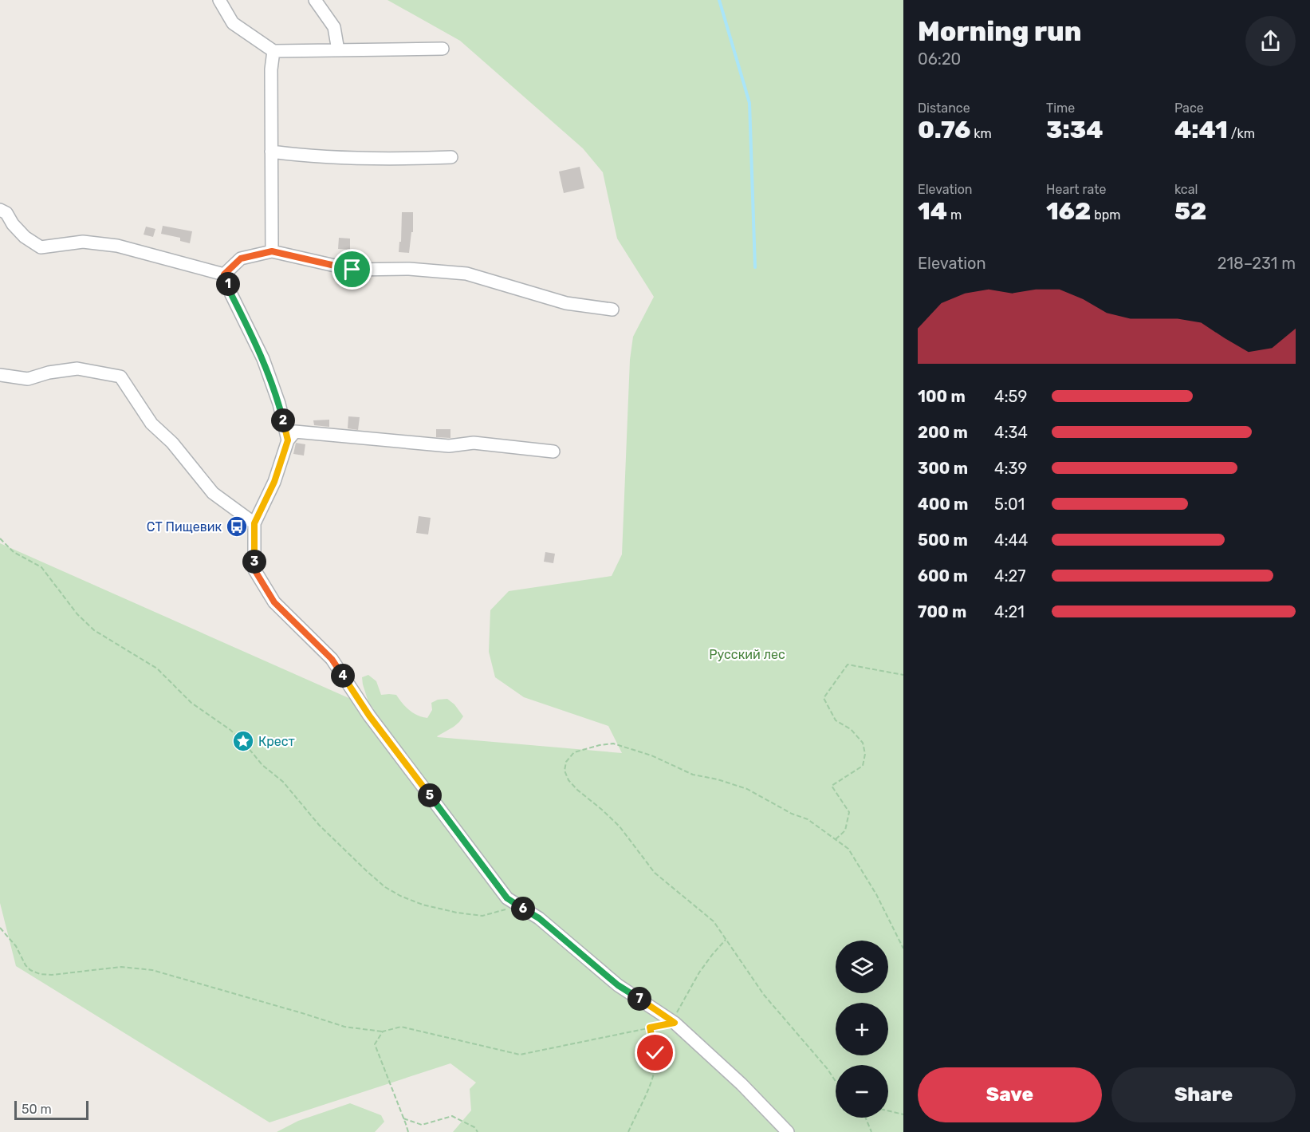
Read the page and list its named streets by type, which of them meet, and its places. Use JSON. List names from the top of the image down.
{
  "parks": ["Русский лес"],
  "places": {
    "bus stop": ["СТ Пищевик"],
    "place": ["Крест"]
  },
  "scale_bar": "50 m",
  "page": {
    "heading": ["Morning run", "06:20"],
    "stats": [
      ["Distance", "0.76 km"],
      ["Time", "3:34"],
      ["Pace", "4:41 /km"],
      ["Elevation", "14 m"],
      ["Heart rate", "162 bpm"],
      ["kcal", "52"]
    ],
    "chart": ["Elevation", "218–231 m"],
    "pins": [
      "1",
      "2",
      "3",
      "4",
      "5",
      "6",
      "7"
    ],
    "list": [
      {
        "name": "100 m",
        "note": "4:59"
      },
      {
        "name": "200 m",
        "note": "4:34"
      },
      {
        "name": "300 m",
        "note": "4:39"
      },
      {
        "name": "400 m",
        "note": "5:01"
      },
      {
        "name": "500 m",
        "note": "4:44"
      },
      {
        "name": "600 m",
        "note": "4:27"
      },
      {
        "name": "700 m",
        "note": "4:21"
      }
    ],
    "map_buttons": ["+", "−"],
    "buttons": ["Save", "Share"],
    "scale": "50 m"
  }
}
